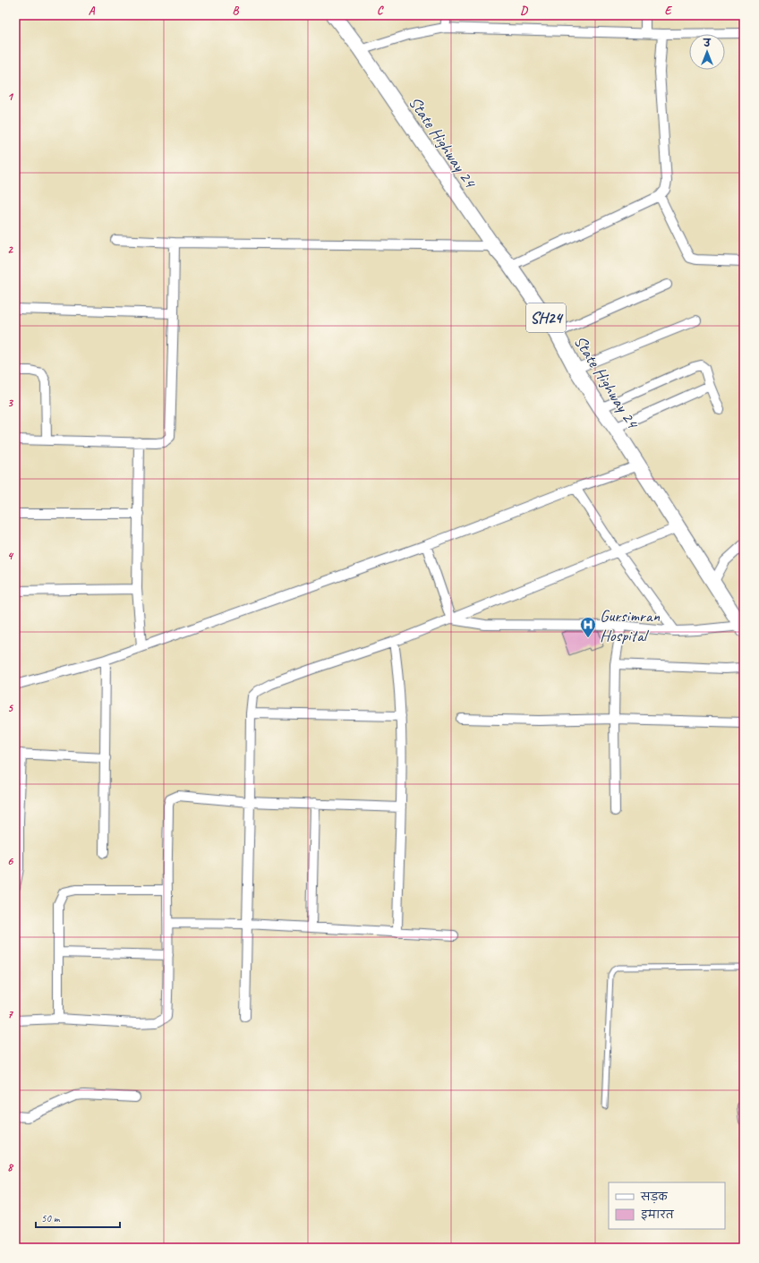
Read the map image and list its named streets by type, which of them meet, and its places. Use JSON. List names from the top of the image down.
{
  "streets": {
    "main road": ["State Highway 24", "SH24"]
  },
  "places": {
    "hospital": ["Gursimran Hospital"]
  },
  "legend": ["सड़क", "इमारत"],
  "scale_bar": "50 m",
  "north": "top",
  "grid": {
    "columns": [
      "A",
      "B",
      "C",
      "D",
      "E"
    ],
    "rows": [
      "1",
      "2",
      "3",
      "4",
      "5",
      "6",
      "7",
      "8"
    ]
  }
}
